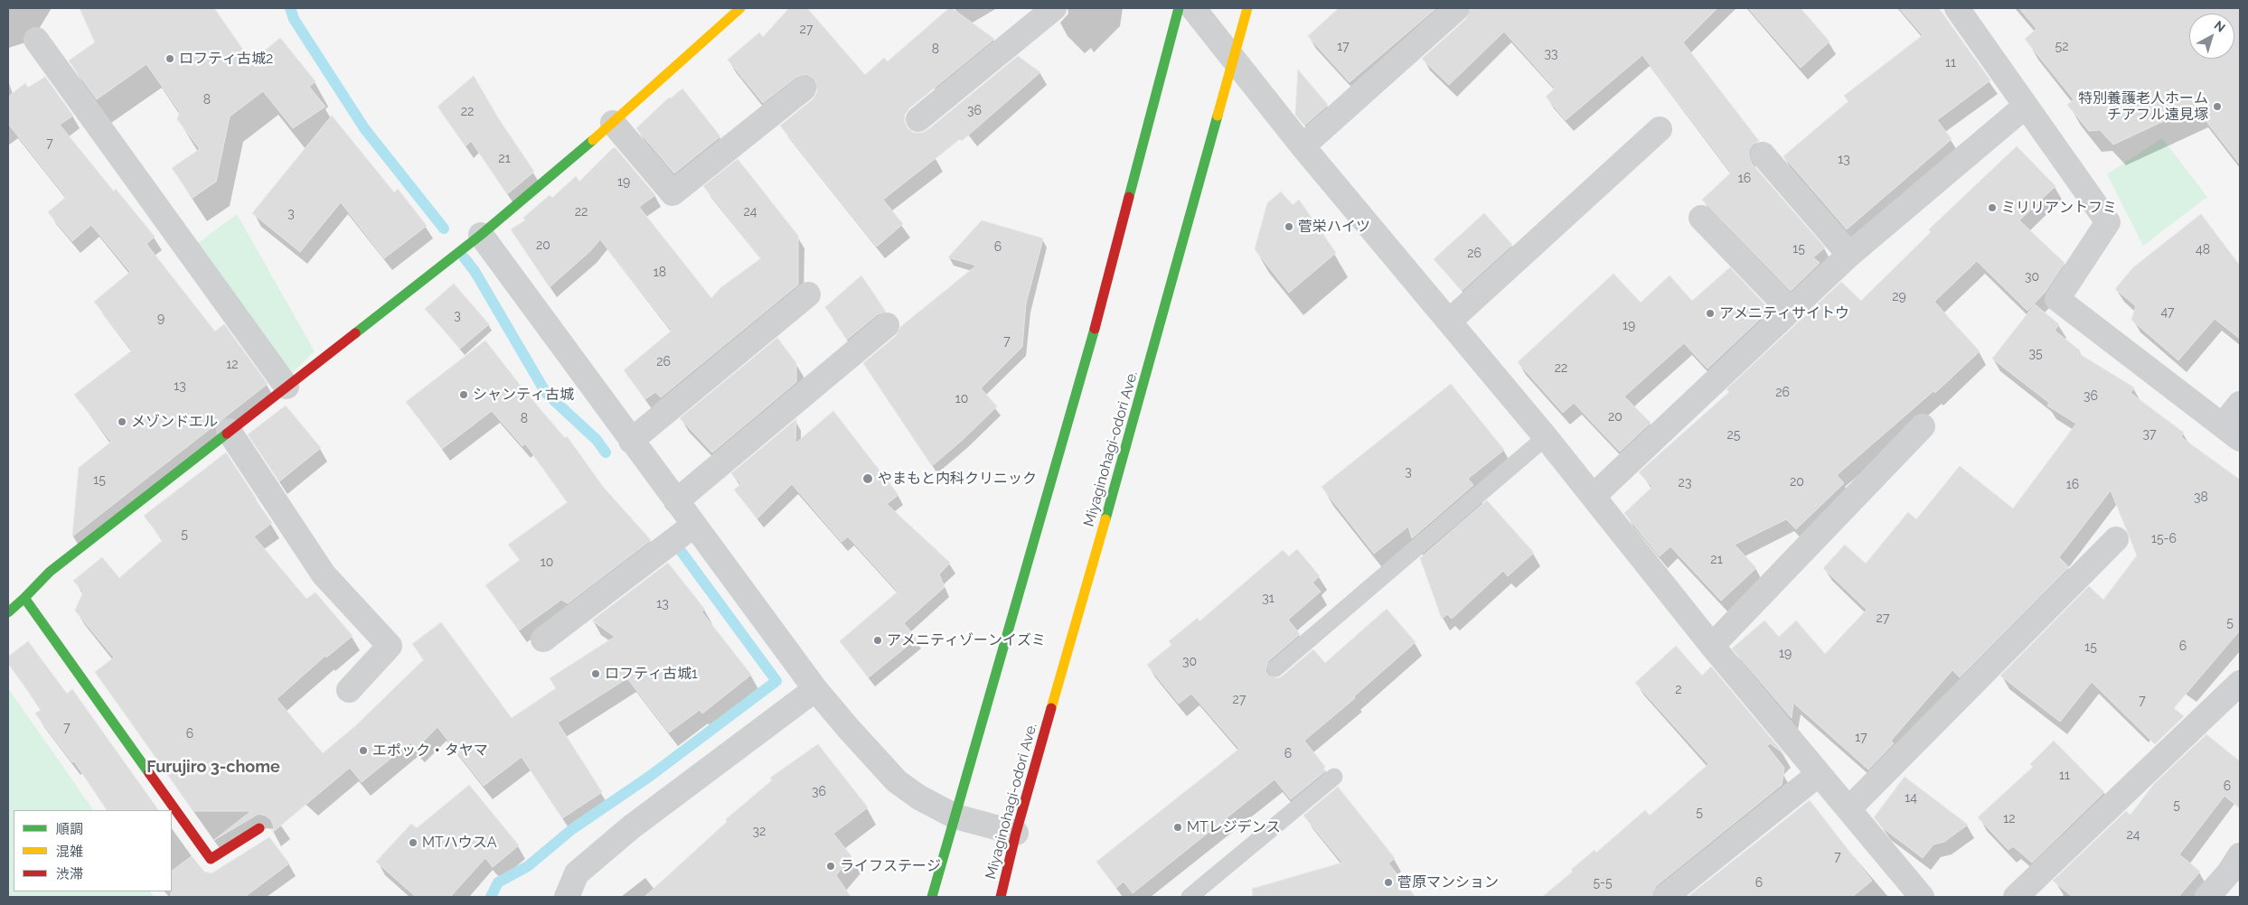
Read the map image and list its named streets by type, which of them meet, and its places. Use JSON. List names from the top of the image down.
{
  "streets": {
    "street": ["Miyaginohagi-odori Ave."]
  },
  "districts": ["Furujiro 3-chome"],
  "places": [
    "ロフティ古城2",
    "特別養護老人ホーム チアフル遠見塚",
    "ミリリアントフミ",
    "菅栄ハイツ",
    "アメニティサイトウ",
    "シャンティ古城",
    "メゾンドエル",
    "やまもと内科クリニック",
    "アメニティゾーンイズミ",
    "ロフティ古城1",
    "エポック・タヤマ",
    "MTレジデンス",
    "MTハウスA",
    "ライフステージ",
    "菅原マンション"
  ],
  "house_numbers": [
    "27",
    "17",
    "52",
    "8",
    "33",
    "11",
    "8",
    "36",
    "22",
    "7",
    "21",
    "13",
    "16",
    "19",
    "22",
    "24",
    "3",
    "20",
    "6",
    "15",
    "48",
    "26",
    "18",
    "30",
    "29",
    "47",
    "3",
    "9",
    "19",
    "7",
    "35",
    "26",
    "12",
    "22",
    "13",
    "26",
    "36",
    "10",
    "20",
    "8",
    "37",
    "25",
    "3",
    "15",
    "20",
    "23",
    "16",
    "38",
    "5",
    "15-6",
    "21",
    "10",
    "31",
    "13",
    "27",
    "5",
    "6",
    "15",
    "19",
    "30",
    "2",
    "27",
    "7",
    "7",
    "6",
    "17",
    "6",
    "11",
    "6",
    "36",
    "14",
    "5",
    "5",
    "12",
    "32",
    "24",
    "7",
    "5-5",
    "6"
  ],
  "legend": ["順調", "混雑", "渋滞"],
  "north": "top right"
}
